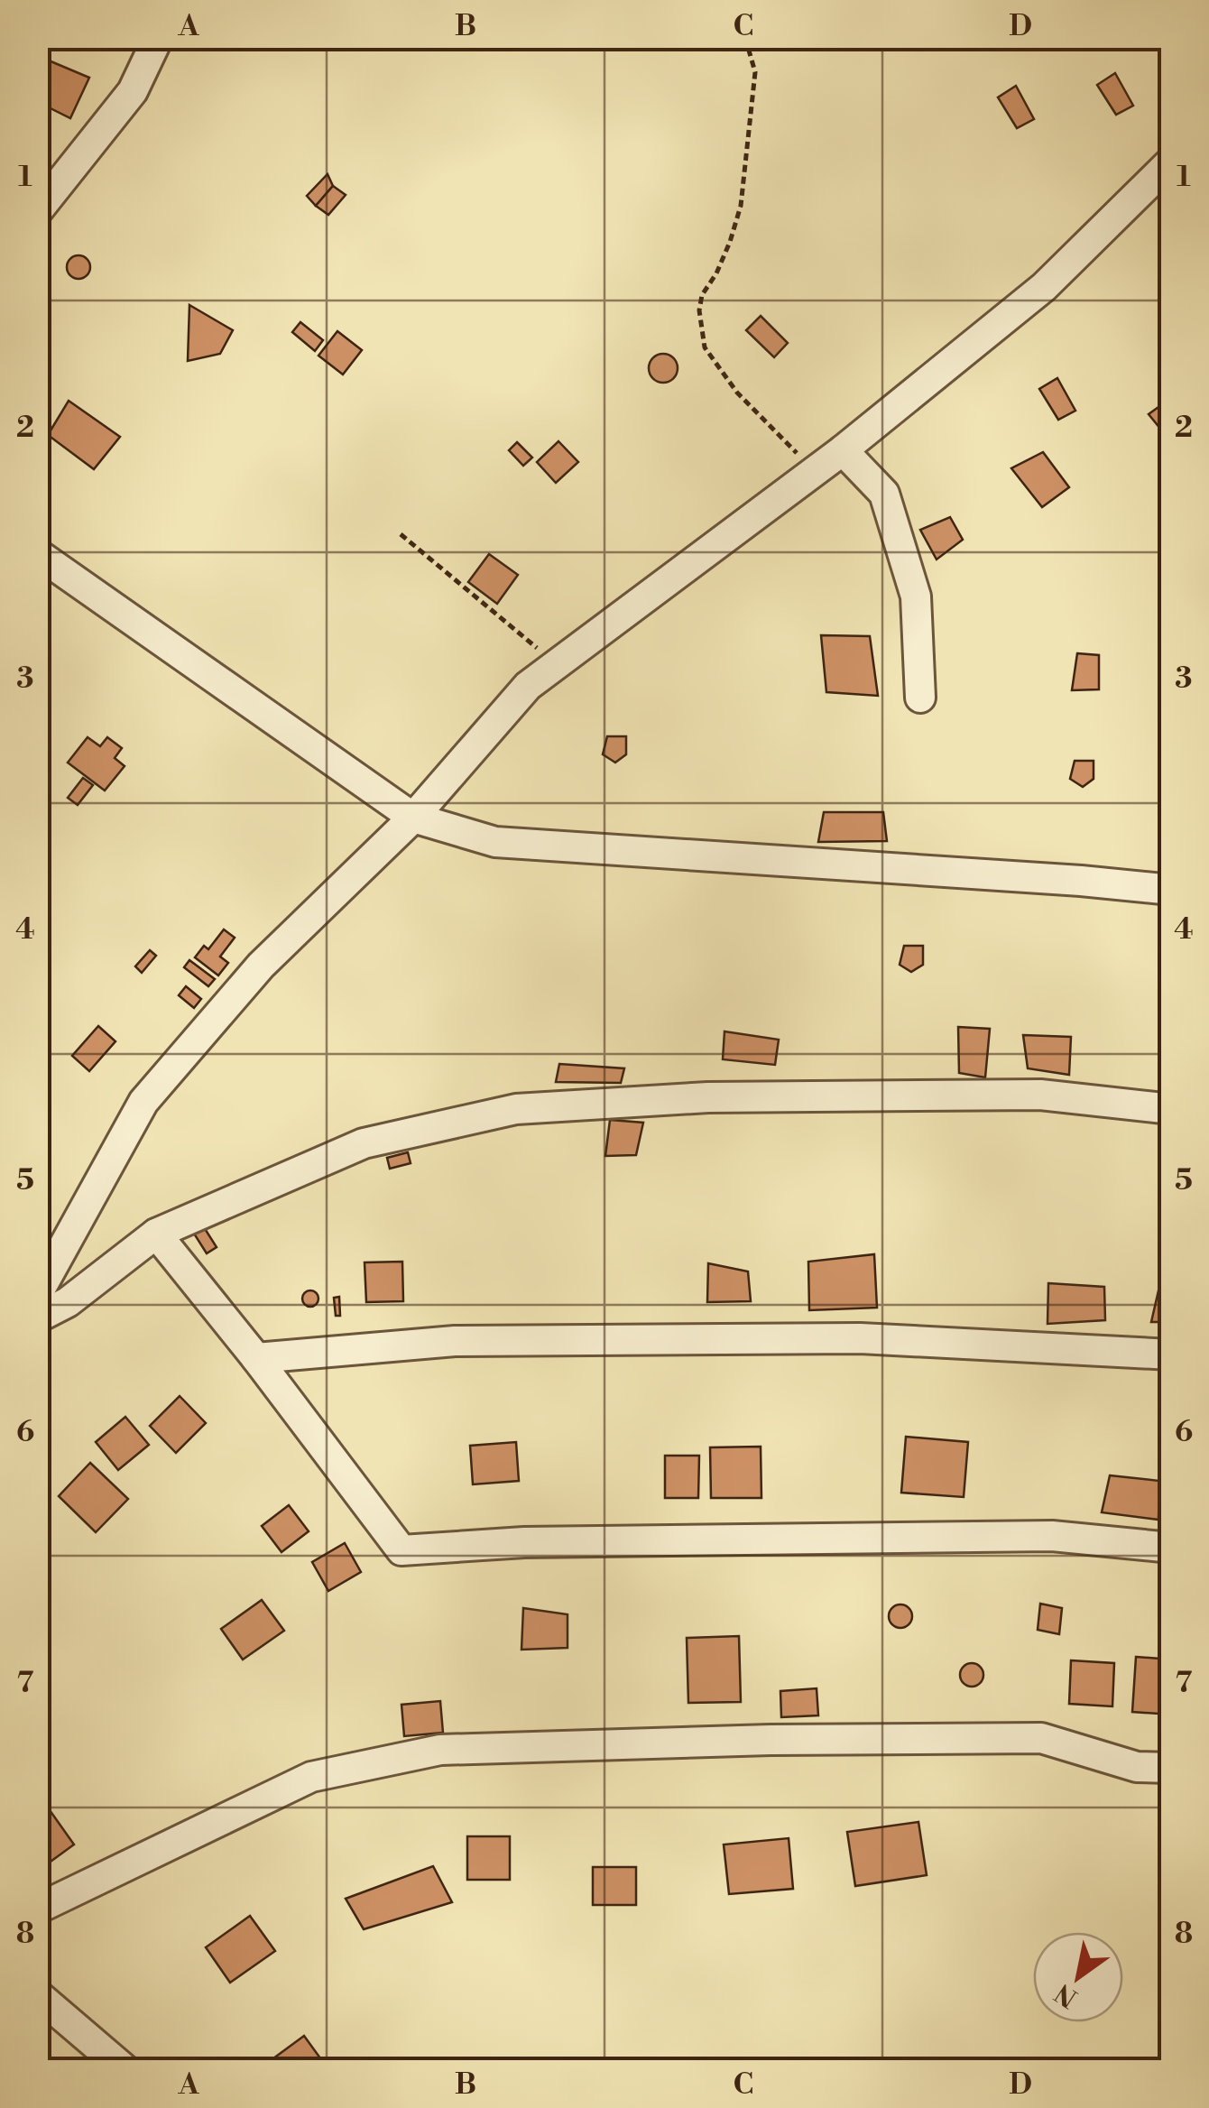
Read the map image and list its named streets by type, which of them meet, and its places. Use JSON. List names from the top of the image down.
{
  "north": "bottom left",
  "grid": {
    "columns": [
      "A",
      "B",
      "C",
      "D"
    ],
    "rows": [
      "1",
      "2",
      "3",
      "4",
      "5",
      "6",
      "7",
      "8"
    ]
  }
}
